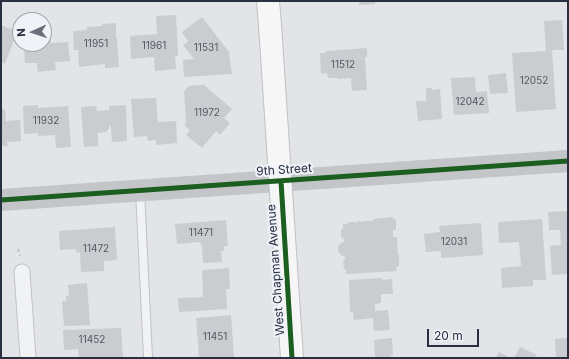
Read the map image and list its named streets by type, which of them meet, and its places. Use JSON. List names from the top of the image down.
{
  "streets": {
    "main road": ["West Chapman Avenue"],
    "street": ["9th Street"]
  },
  "crossings": [
    ["9th Street", "West Chapman Avenue"]
  ],
  "house_numbers": [
    "11951",
    "11961",
    "11531",
    "11512",
    "12052",
    "12042",
    "11972",
    "11932",
    "11471",
    "12031",
    "11472",
    "11451",
    "11452"
  ],
  "scale_bar": "20 m",
  "north": "left"
}
